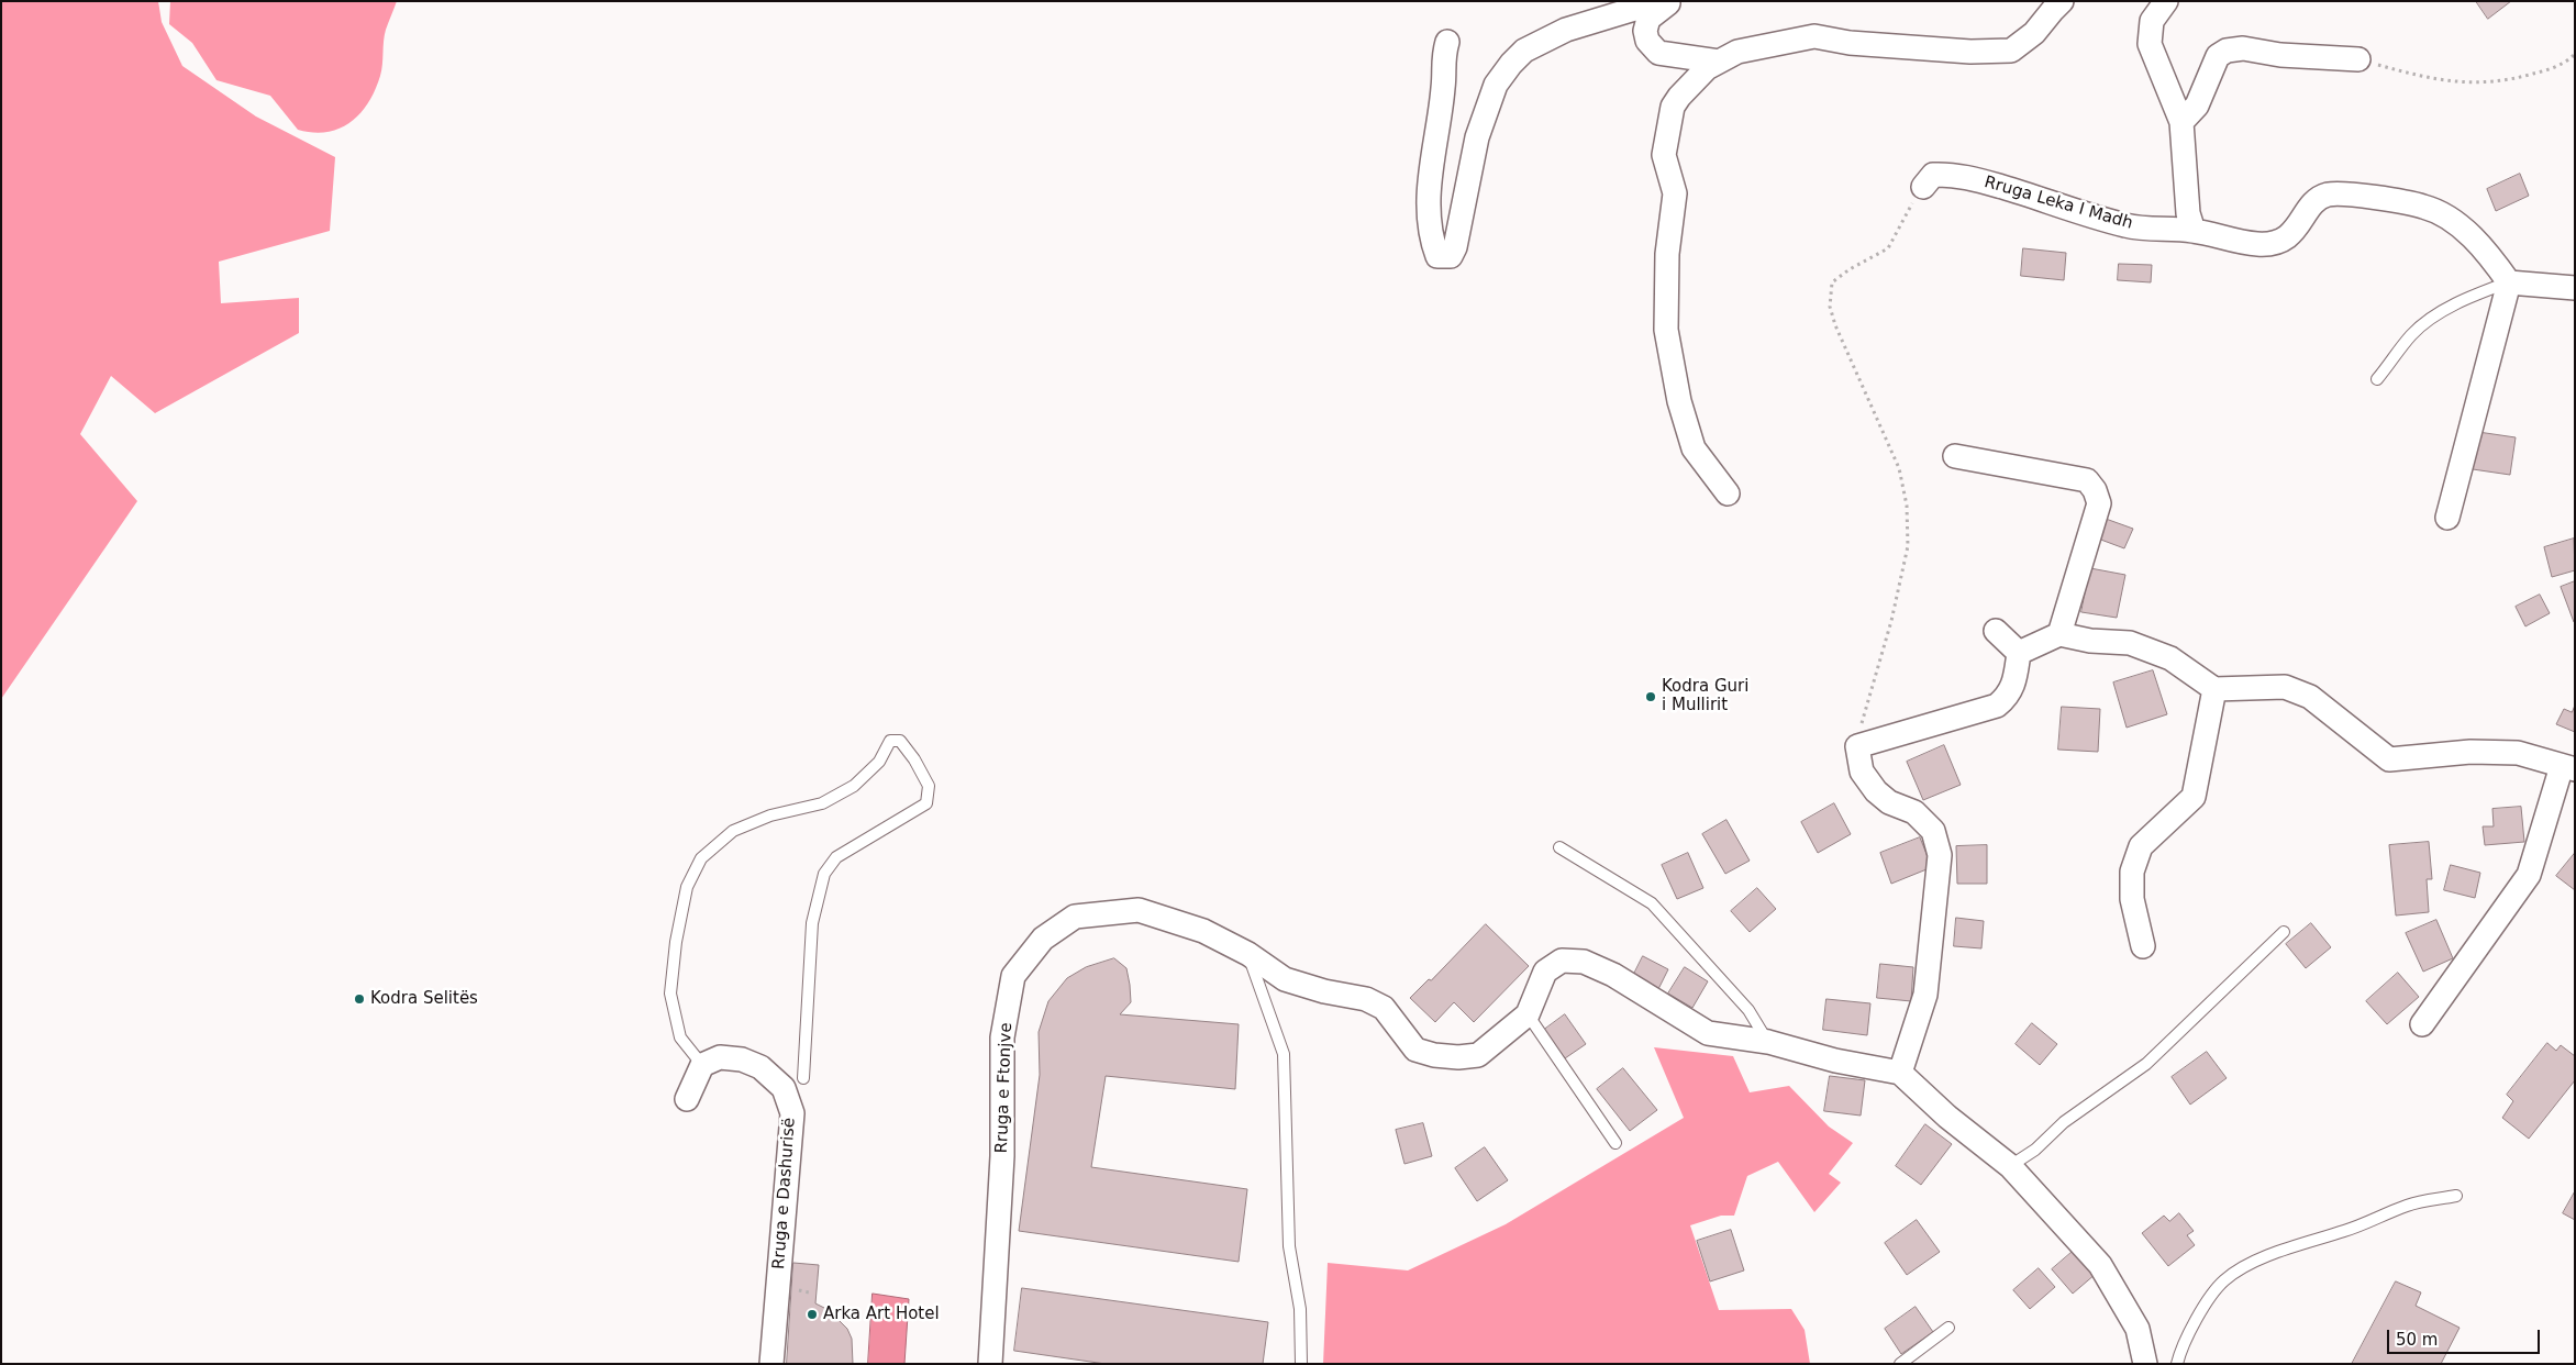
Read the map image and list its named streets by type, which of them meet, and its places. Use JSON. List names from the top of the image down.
{
  "streets": {
    "street": ["Rruga Leka I Madh", "Rruga e Ftonjve", "Rruga e Dashurisë"]
  },
  "places": ["Kodra Guri i Mullirit", "Kodra Selitës", "Arka Art Hotel"],
  "scale_bar": "50 m"
}
